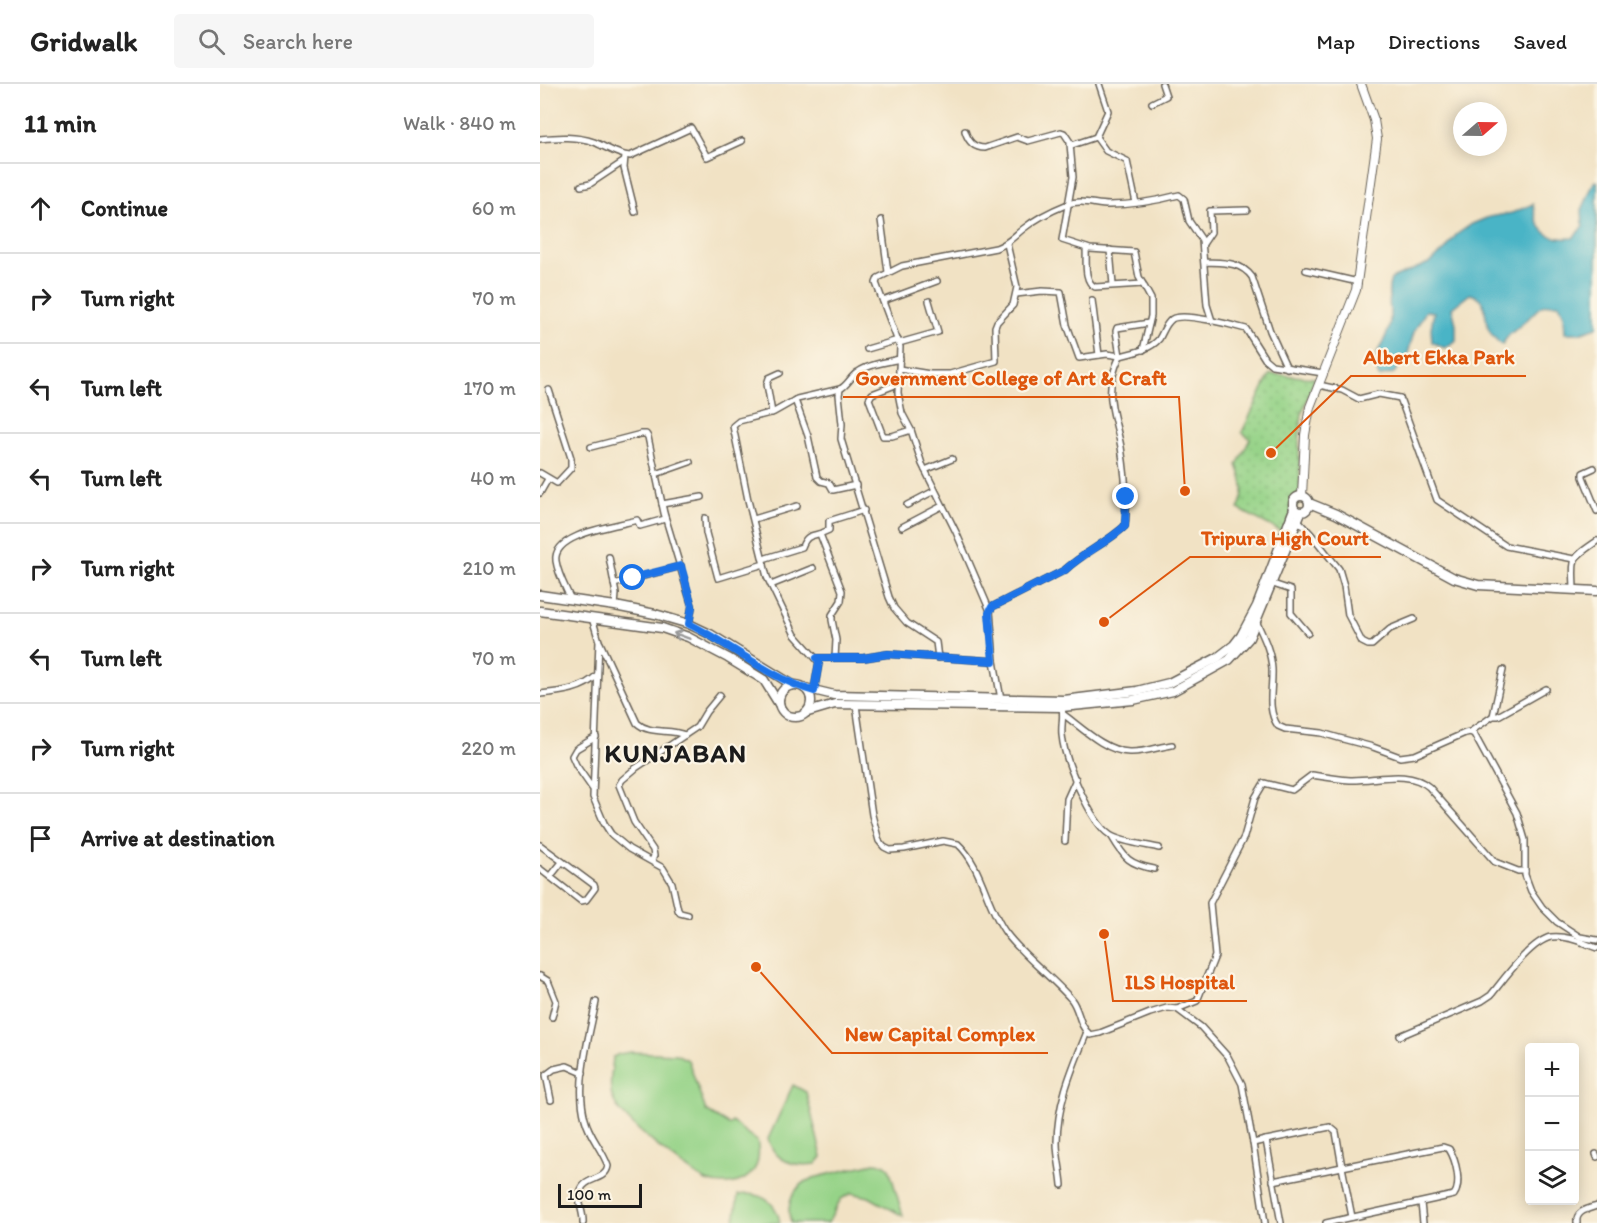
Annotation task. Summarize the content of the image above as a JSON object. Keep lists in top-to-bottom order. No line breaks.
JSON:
{"districts":["KUNJABAN"],"places":["Albert Ekka Park","Government College of Art & Craft","Tripura High Court","ILS Hospital","New Capital Complex"],"scale_bar":"100 m","north":"right","page":{"header":"Gridwalk","search":"Search here","nav":["Map","Directions","Saved"],"heading":["11 min","Walk · 840 m"],"list":[["Continue","60 m"],["Turn right","70 m"],["Turn left","170 m"],["Turn left","40 m"],["Turn right","210 m"],["Turn left","70 m"],["Turn right","220 m"],"Arrive at destination"],"map_buttons":["+","−"],"scale":"100 m"}}
